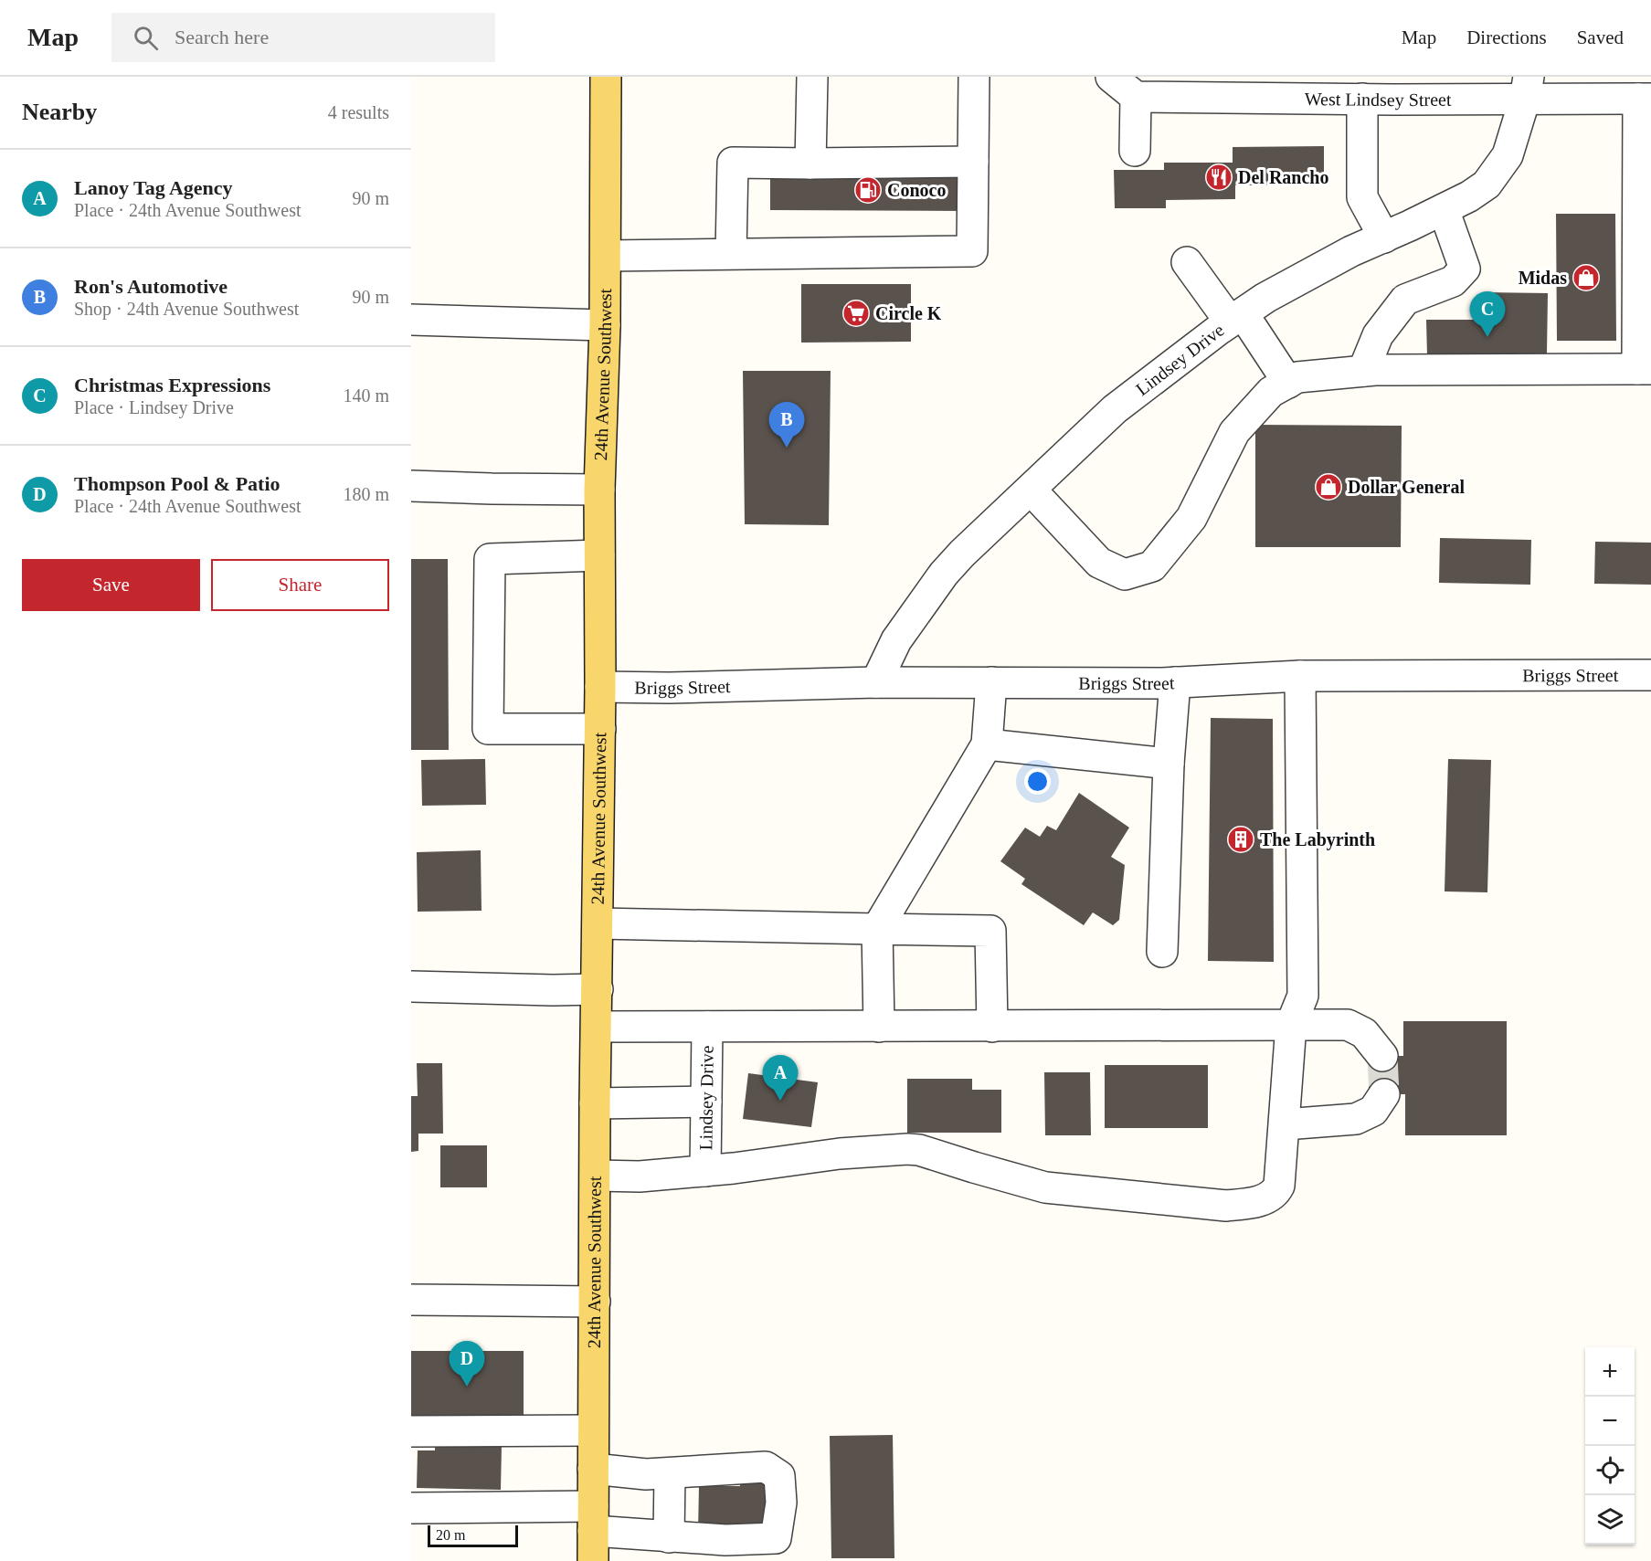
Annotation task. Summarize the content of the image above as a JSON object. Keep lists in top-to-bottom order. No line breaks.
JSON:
{"streets":{"main road":["24th Avenue Southwest"],"street":["West Lindsey Street","Lindsey Drive","Briggs Street"]},"crossings":[["West Lindsey Street","Lindsey Drive"],["Lindsey Drive","Briggs Street"],["24th Avenue Southwest","Briggs Street"]],"places":{"restaurant":["Del Rancho"],"fuel station":["Conoco"],"shop":["Midas","Dollar General"],"supermarket":["Circle K"],"building":["The Labyrinth"]},"scale_bar":"20 m","page":{"header":"Map","search":"Search here","nav":["Map","Directions","Saved"],"heading":["Nearby","4 results"],"list":[{"mark":"A","name":"Lanoy Tag Agency","note":"Place · 24th Avenue Southwest","value":"90 m"},{"mark":"B","name":"Ron's Automotive","note":"Shop · 24th Avenue Southwest","value":"90 m"},{"mark":"C","name":"Christmas Expressions","note":"Place · Lindsey Drive","value":"140 m"},{"mark":"D","name":"Thompson Pool & Patio","note":"Place · 24th Avenue Southwest","value":"180 m"}],"pins":["C","B","A","D"],"buttons":["Save","Share"],"map_buttons":["+","−"],"scale":"20 m"}}
